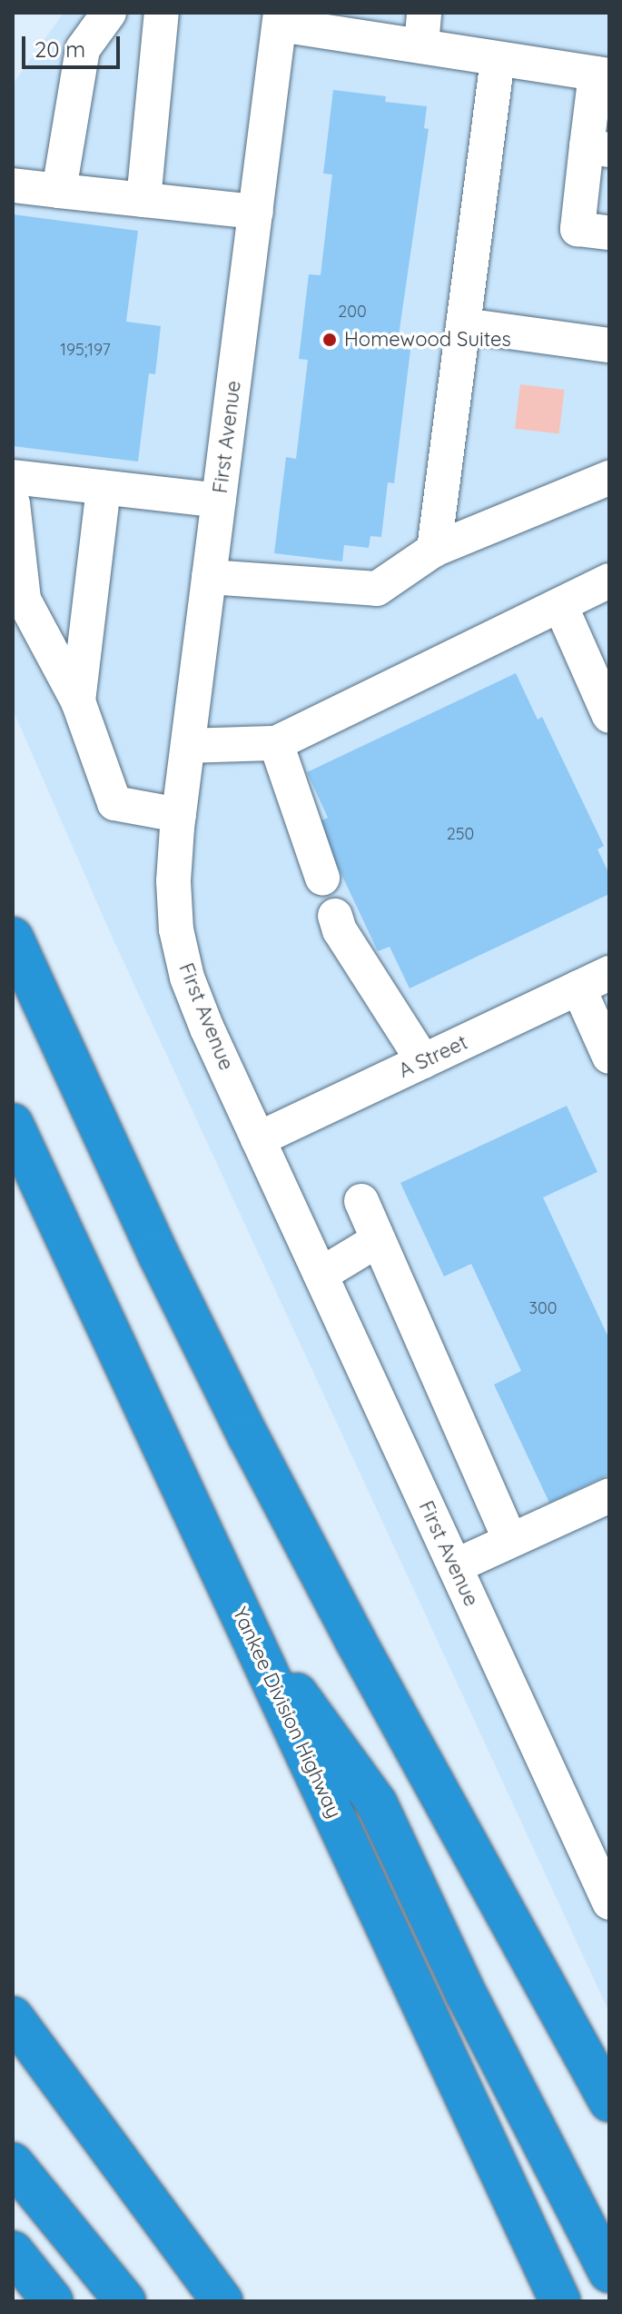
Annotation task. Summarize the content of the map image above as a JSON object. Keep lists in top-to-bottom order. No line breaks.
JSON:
{"streets":{"highway":["Yankee Division Highway"],"street":["First Avenue","A Street"]},"crossings":[["First Avenue","A Street"]],"places":["Homewood Suites"],"house_numbers":["200","195;197","250","300"],"scale_bar":"20 m"}
